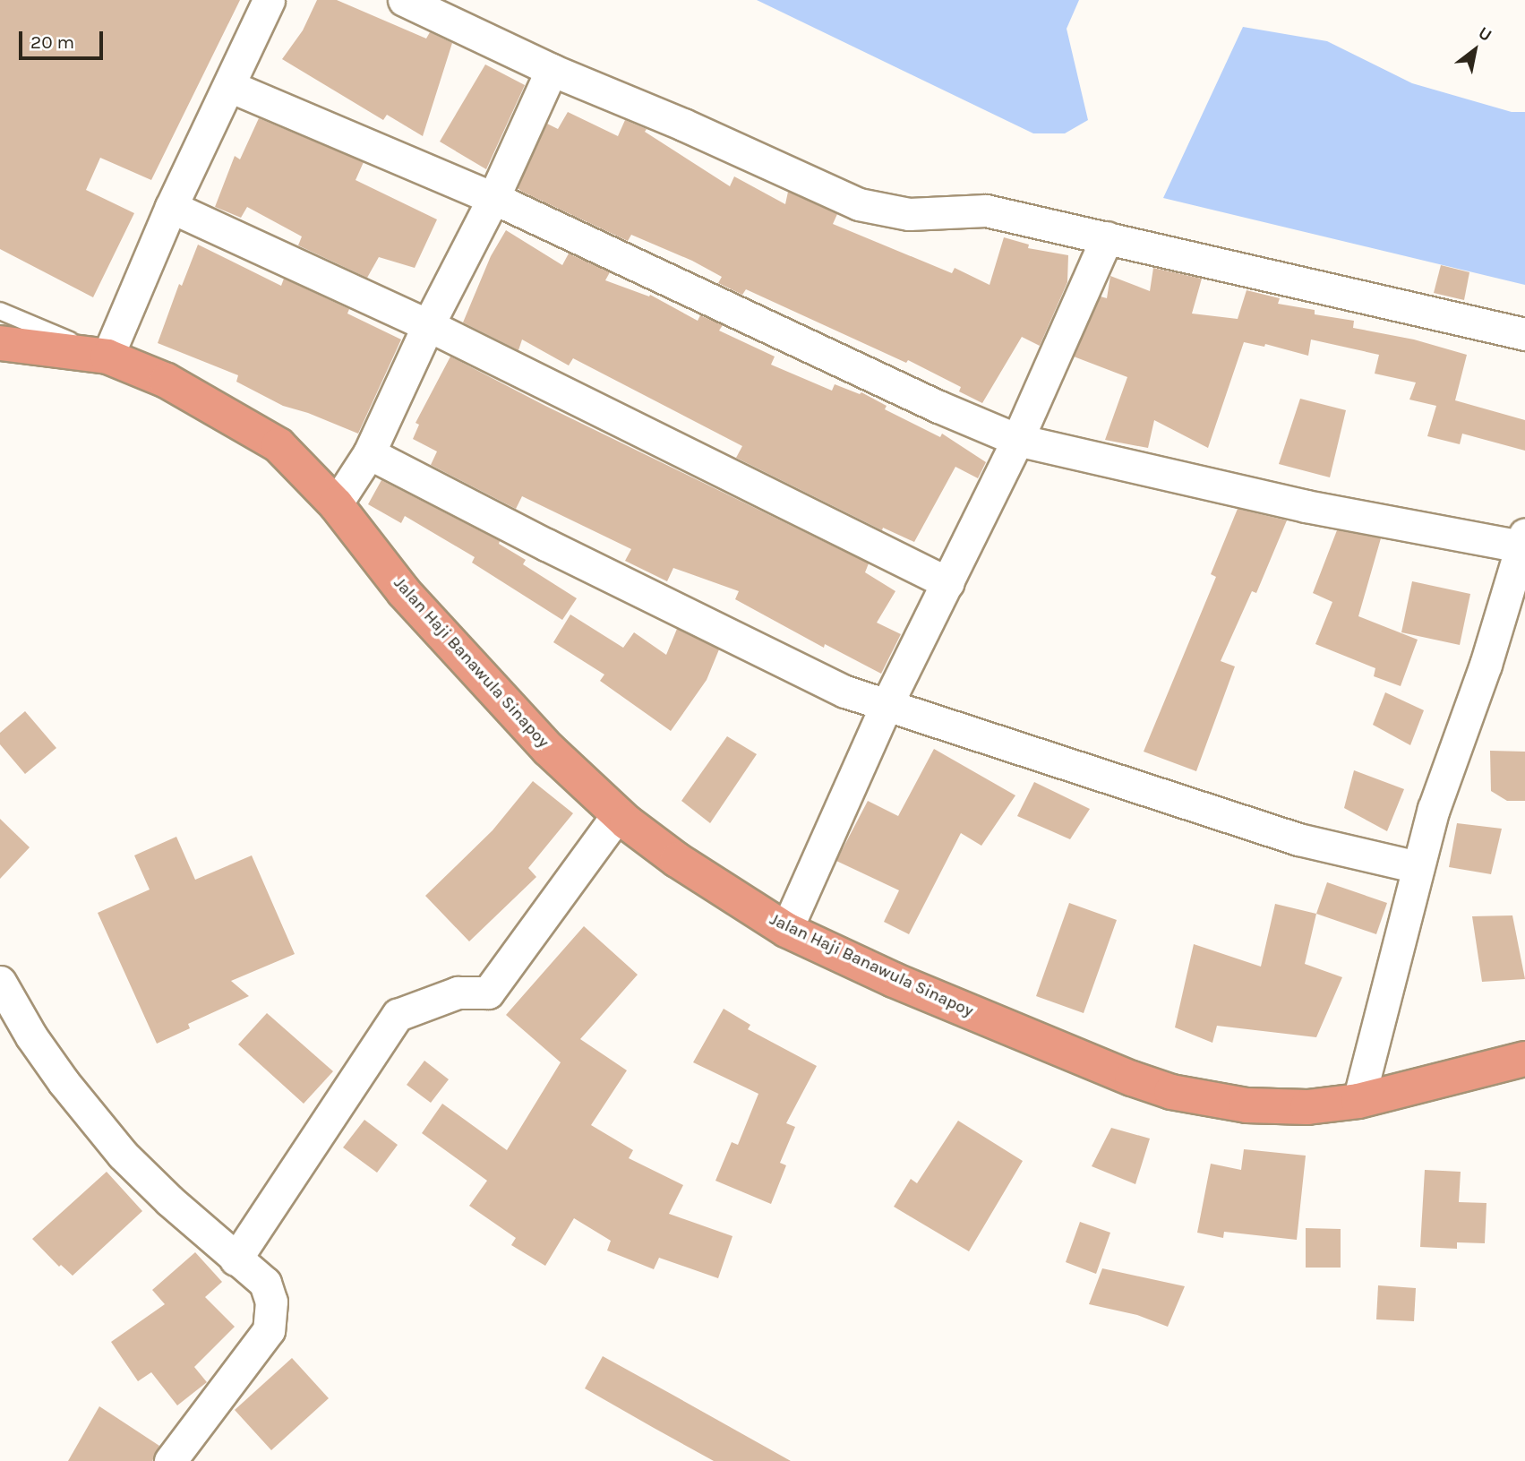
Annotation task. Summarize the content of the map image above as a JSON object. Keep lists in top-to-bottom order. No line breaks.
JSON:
{"streets":{"highway":["Jalan Haji Banawula Sinapoy"]},"scale_bar":"20 m","north":"top right"}
